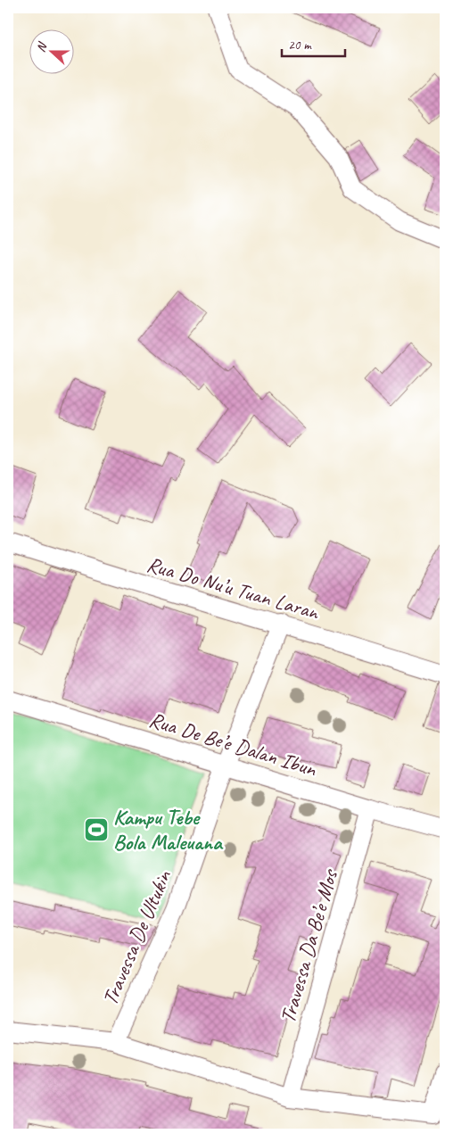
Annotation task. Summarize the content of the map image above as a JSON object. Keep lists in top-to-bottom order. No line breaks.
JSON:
{"streets":{"street":["Rua Do Nu’u Tuan Laran","Rua De Be’e Dalan Ibun","Travessa De Ultukin","Travessa Da Be’e Mos"]},"crossings":[["Rua Do Nu’u Tuan Laran","Travessa De Ultukin"],["Rua De Be’e Dalan Ibun","Travessa De Ultukin"],["Rua De Be’e Dalan Ibun","Travessa Da Be’e Mos"]],"places":{"sports":["Kampu Tebe Bola Maleuana"]},"scale_bar":"20 m","north":"left"}
